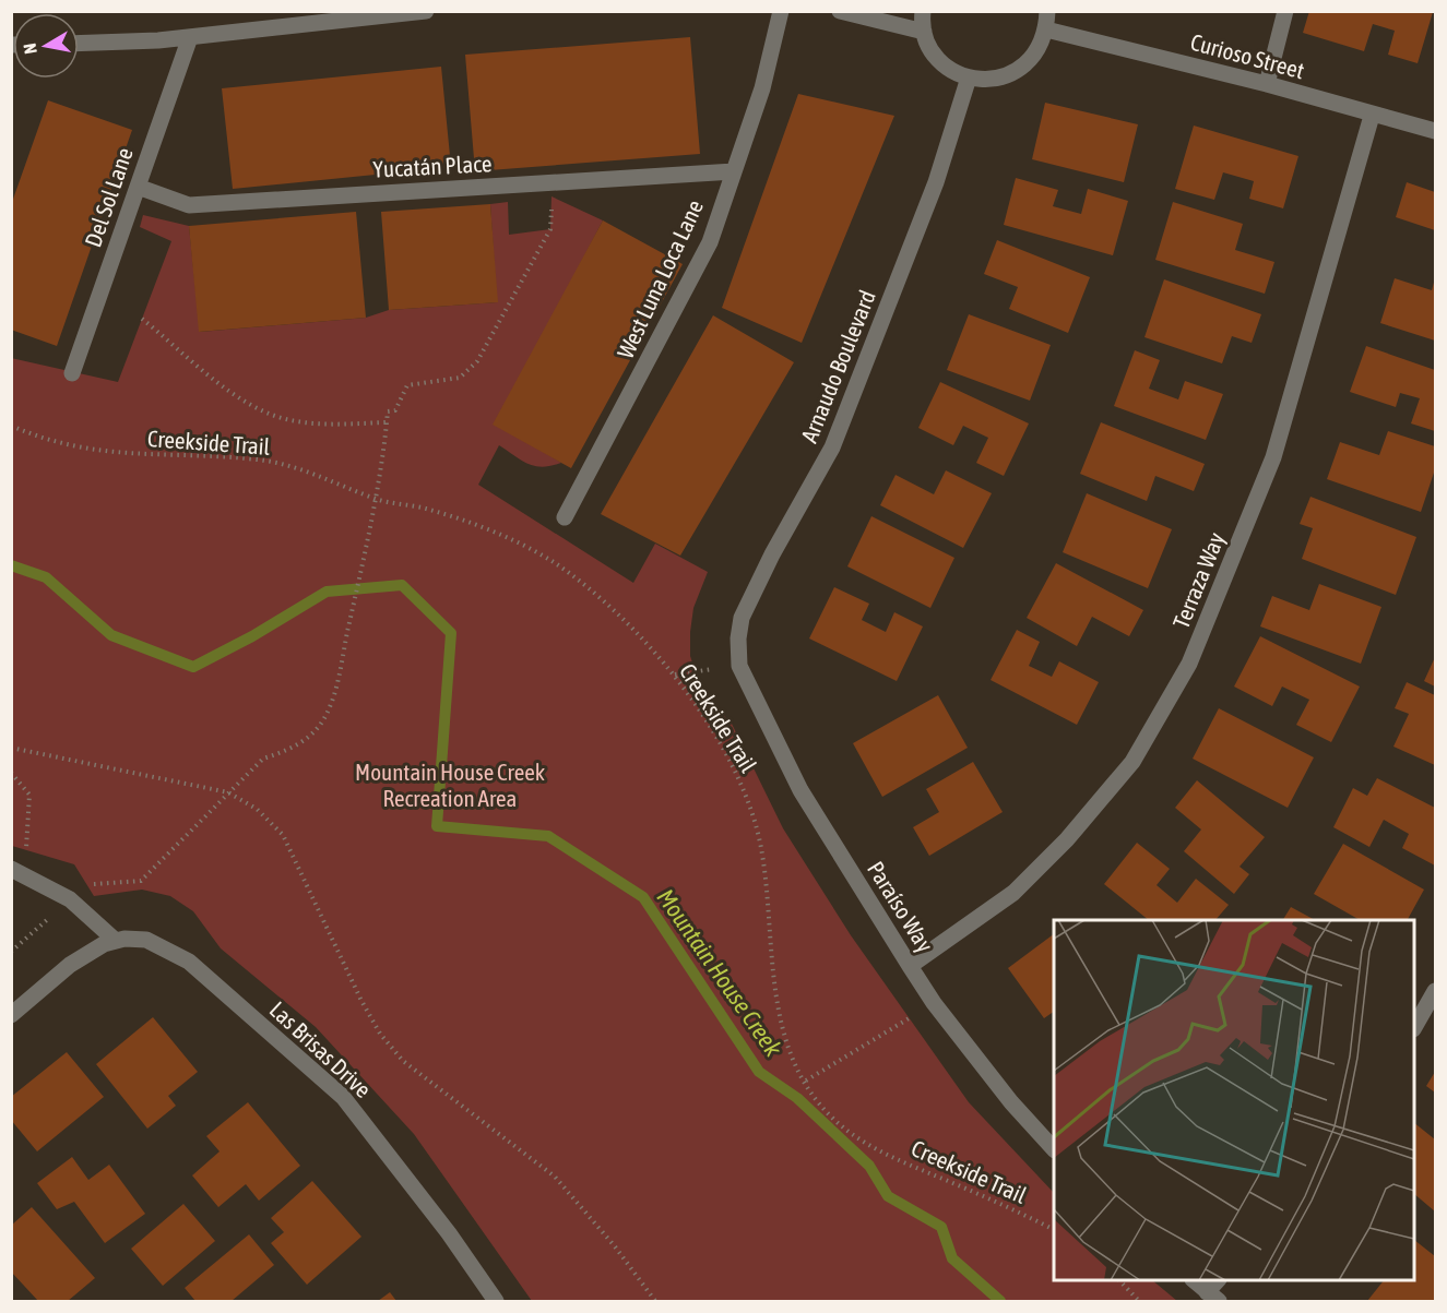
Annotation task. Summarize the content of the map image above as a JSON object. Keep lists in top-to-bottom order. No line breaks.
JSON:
{"streets":{"street":["Curioso Street","Yucatán Place","Del Sol Lane","West Luna Loca Lane","Arnaudo Boulevard","Terraza Way","Paraíso Way","Las Brisas Drive"],"path":["Creekside Trail"]},"crossings":[["Curioso Street","Terraza Way"],["Yucatán Place","Del Sol Lane"],["Yucatán Place","West Luna Loca Lane"],["Arnaudo Boulevard","Paraíso Way"],["Terraza Way","Paraíso Way"]],"water":["Mountain House Creek"],"parks":["Mountain House Creek Recreation Area"],"north":"left"}
